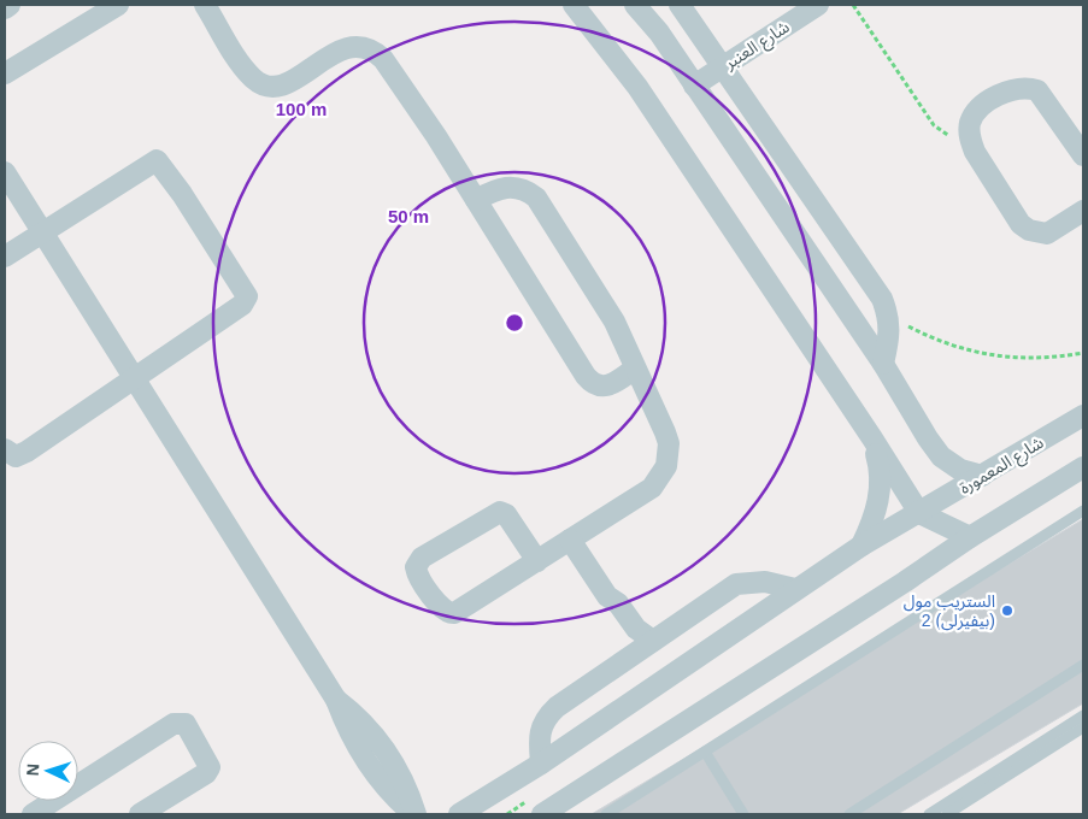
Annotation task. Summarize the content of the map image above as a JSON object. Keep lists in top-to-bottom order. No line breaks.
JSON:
{"streets":{"street":["شارع العنبر","شارع المعمورة"]},"places":["الستريب مول 2 (بيفيرلى)"],"north":"left","rings":["100 m","50 m"]}
